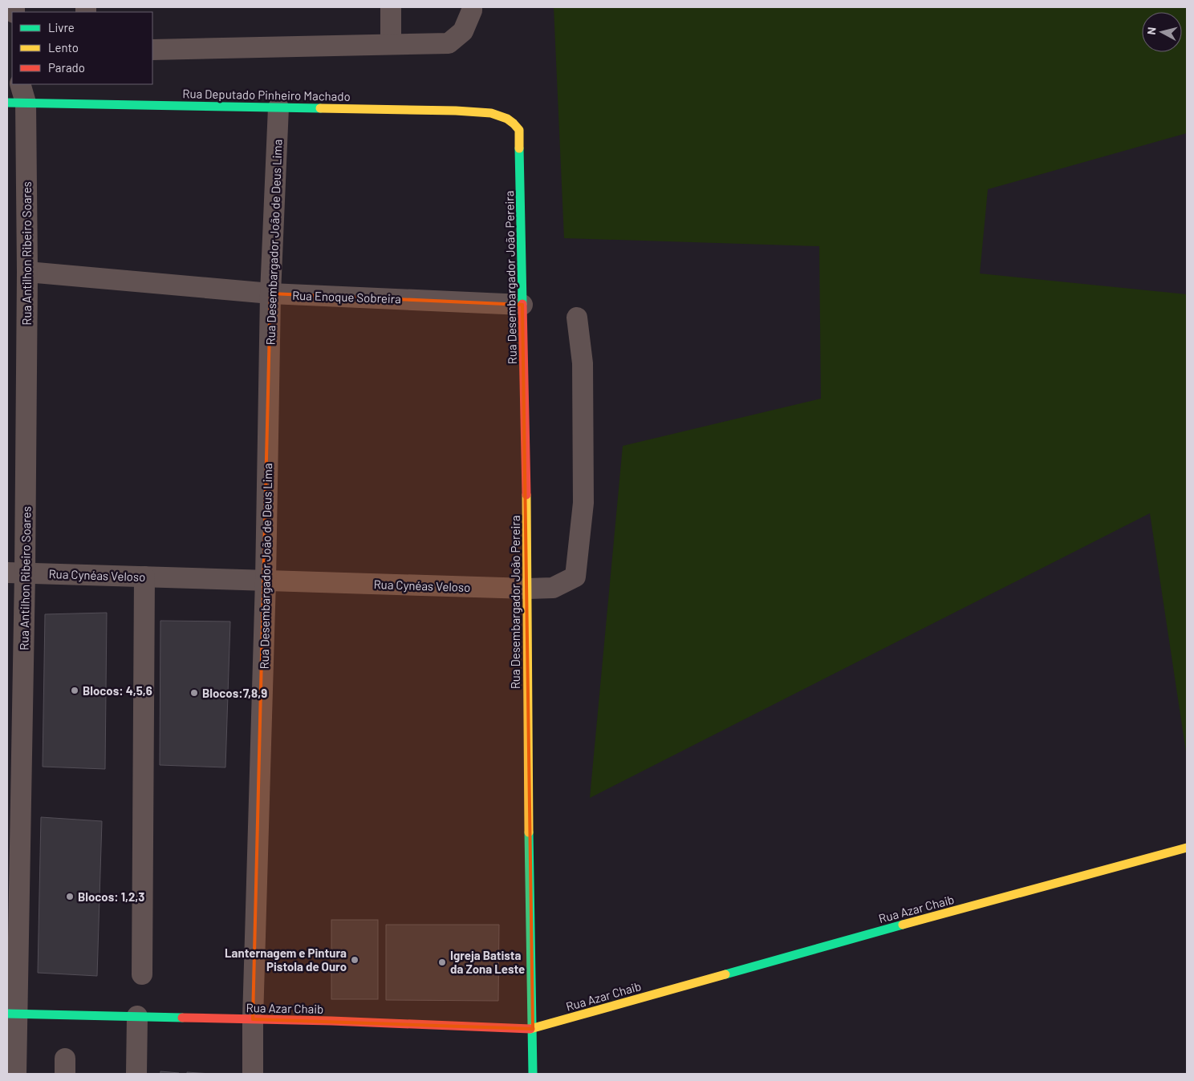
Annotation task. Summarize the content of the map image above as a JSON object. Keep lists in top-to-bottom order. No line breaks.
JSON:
{"streets":{"street":["Rua Deputado Pinheiro Machado","Rua Desembargador João de Deus Lima","Rua Antilhon Ribeiro Soares","Rua Desembargador João Pereira","Rua Enoque Sobreira","Rua Cynéas Veloso","Rua Azar Chaib"]},"crossings":[["Rua Deputado Pinheiro Machado","Rua Desembargador João de Deus Lima"],["Rua Deputado Pinheiro Machado","Rua Antilhon Ribeiro Soares"],["Rua Deputado Pinheiro Machado","Rua Desembargador João Pereira"],["Rua Desembargador João de Deus Lima","Rua Enoque Sobreira"],["Rua Desembargador João de Deus Lima","Rua Cynéas Veloso"],["Rua Desembargador João de Deus Lima","Rua Azar Chaib"],["Rua Antilhon Ribeiro Soares","Rua Enoque Sobreira"],["Rua Antilhon Ribeiro Soares","Rua Cynéas Veloso"],["Rua Antilhon Ribeiro Soares","Rua Azar Chaib"],["Rua Desembargador João Pereira","Rua Enoque Sobreira"],["Rua Desembargador João Pereira","Rua Cynéas Veloso"],["Rua Desembargador João Pereira","Rua Azar Chaib"]],"places":["Blocos: 4,5,6","Blocos:7,8,9","Blocos: 1,2,3","Lanternagem e Pintura Pistola de Ouro","Igreja Batista da Zona Leste"],"legend":["Livre","Lento","Parado"],"north":"left"}
